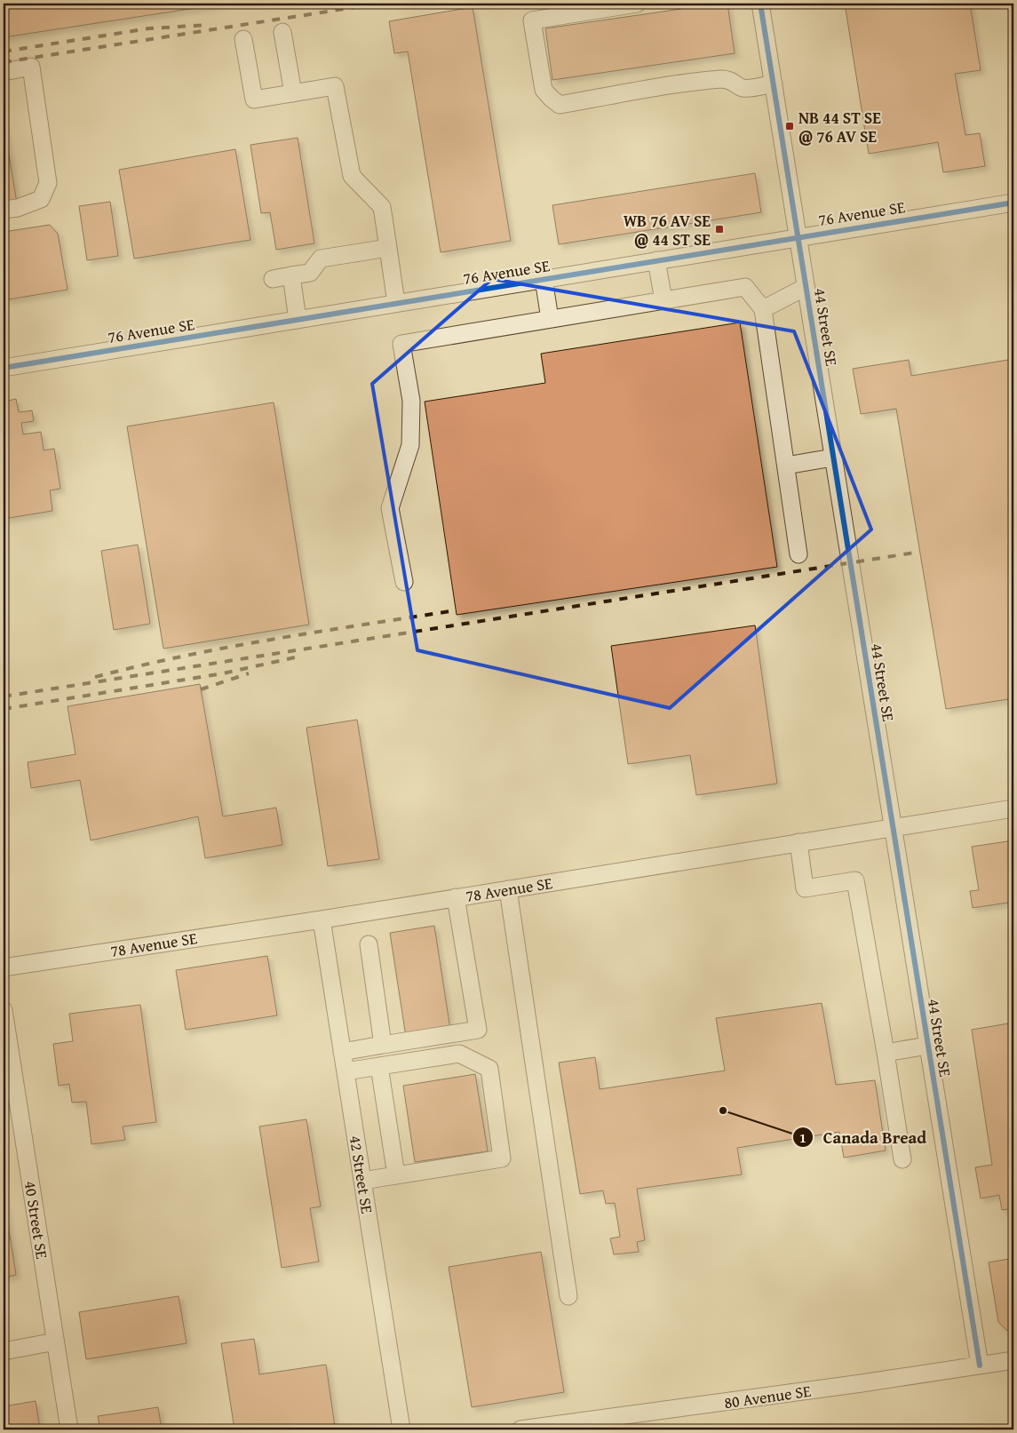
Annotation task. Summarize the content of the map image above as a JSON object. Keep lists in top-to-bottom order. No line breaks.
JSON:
{"streets":{"street":["76 Avenue SE","44 Street SE","78 Avenue SE","42 Street SE","40 Street SE","80 Avenue SE"]},"crossings":[["76 Avenue SE","44 Street SE"],["44 Street SE","78 Avenue SE"],["44 Street SE","80 Avenue SE"],["78 Avenue SE","42 Street SE"]],"places":{"transit":["NB 44 ST SE @ 76 AV SE","WB 76 AV SE @ 44 ST SE"],"other":["Canada Bread"]}}
